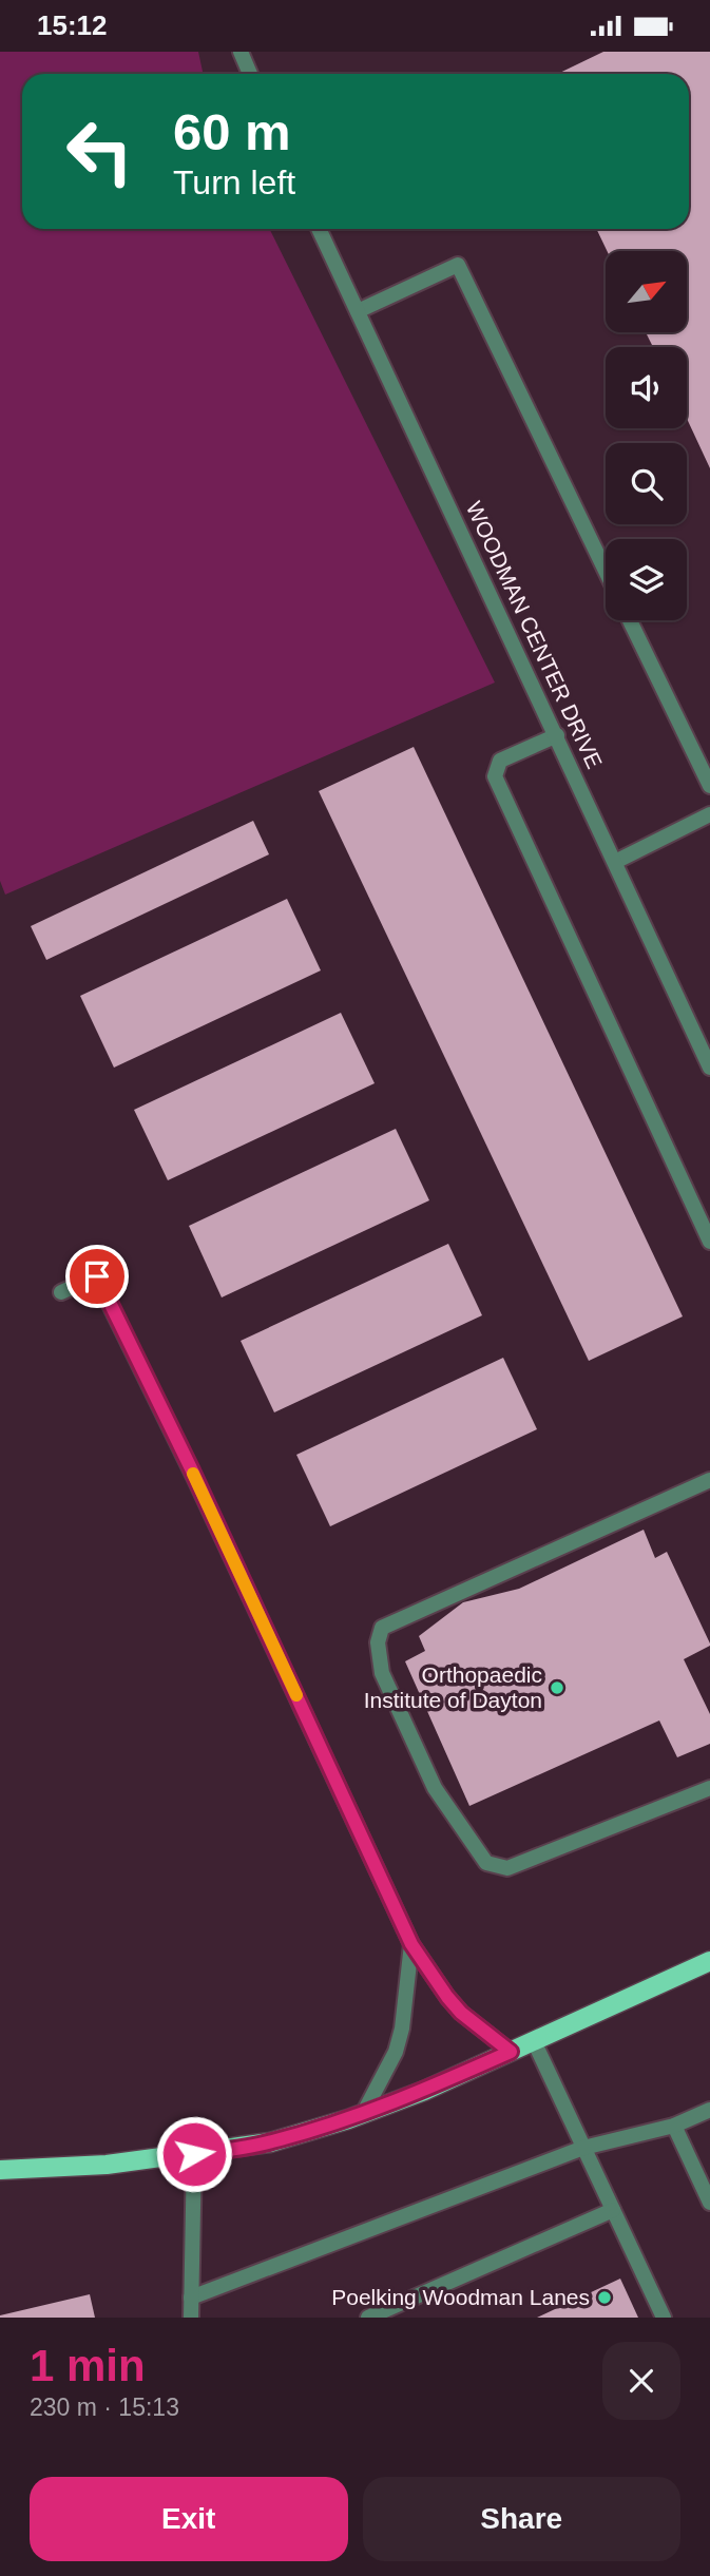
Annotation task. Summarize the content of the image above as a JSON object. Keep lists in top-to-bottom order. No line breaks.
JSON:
{"streets":{"street":["WOODMAN CENTER DRIVE"]},"places":["Orthopaedic Institute of Dayton","Poelking Woodman Lanes"],"north":"top right","page":{"status":"15:12","turn":["60 m","Turn left"],"heading":["1 min","230 m · 15:13"],"buttons":["Exit","Share"]}}
